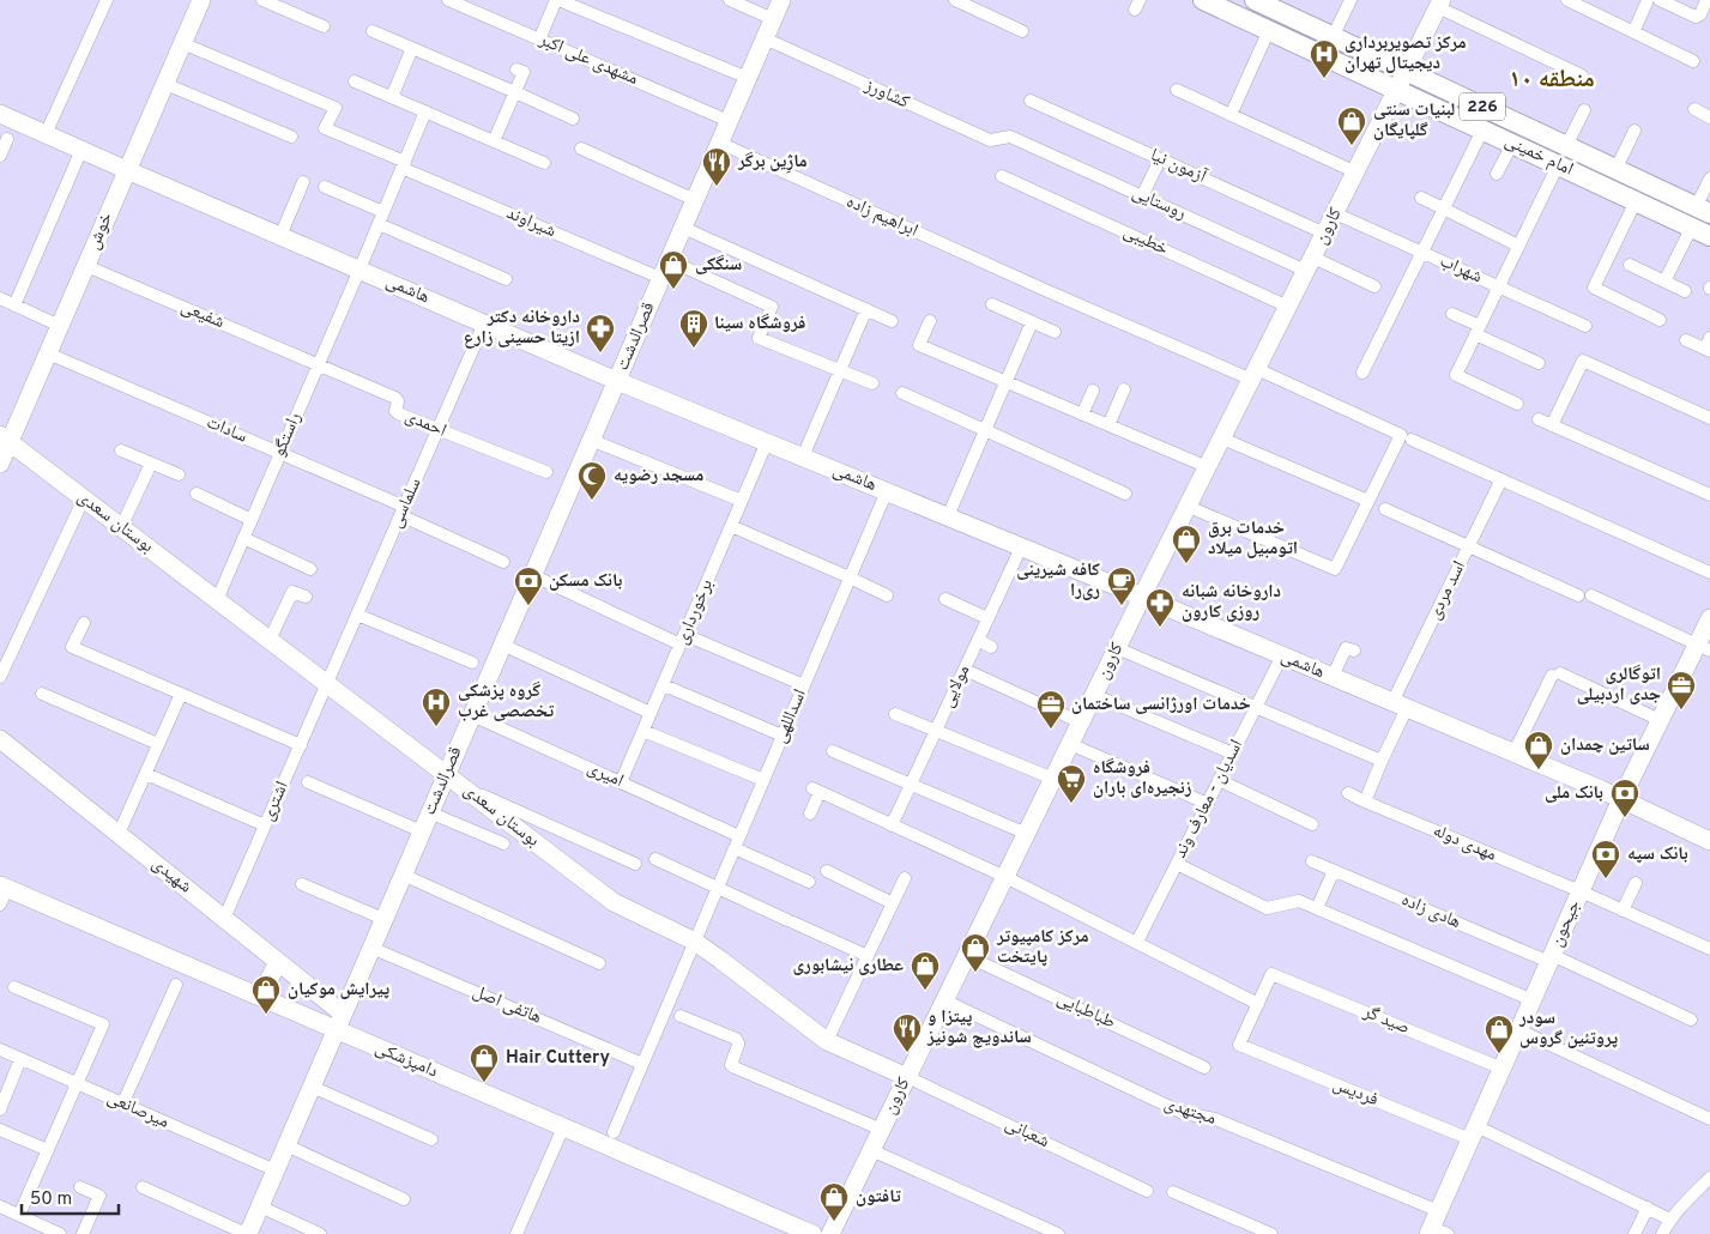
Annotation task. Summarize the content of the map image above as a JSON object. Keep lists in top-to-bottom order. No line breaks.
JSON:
{"streets":{"main road":["226","امام خمینی","کارون","خوش","هاشمی","قصرالدشت","بوستان سعدی","شهیدی","جیحون","دامپزشکی"],"street":["مشهدی علی اکبر","کشاورز","آزمون نیا","روستایی","ابراهیم زاده","شیراوند","خطیبی","شهراب","شفیعی","احمدی","سادات","راستگو","سلماسی","اسد مردی","برخورداری","مولایی","اسداللهی","امیری","اسدیان - معارف وند","اشتری","مهدی دوله","هادی زاده","هاتفی اصل","طباطبایی","صید گر","فردیس","میرصانعی","مجتهدی","شعبانی"]},"crossings":[["مشهدی علی اکبر","قصرالدشت"],["کشاورز","روستایی"],["کشاورز","قصرالدشت"],["امام خمینی","کارون"],["آزمون نیا","کارون"],["روستایی","کارون"],["ابراهیم زاده","کارون"],["ابراهیم زاده","قصرالدشت"],["ابراهیم زاده","اسد مردی"],["شیراوند","خوش"],["شیراوند","قصرالدشت"],["شیراوند","راستگو"],["کارون","خطیبی"],["کارون","شهراب"],["کارون","هاشمی"],["کارون","بوستان سعدی"],["کارون","طباطبایی"],["کارون","مجتهدی"],["کارون","شعبانی"],["خوش","هاشمی"],["خوش","شفیعی"],["خوش","سادات"],["خوش","بوستان سعدی"],["هاشمی","قصرالدشت"],["هاشمی","راستگو"],["هاشمی","سلماسی"],["هاشمی","اسد مردی"],["هاشمی","برخورداری"],["هاشمی","مولایی"],["هاشمی","اسداللهی"],["هاشمی","اسدیان - معارف وند"],["هاشمی","جیحون"],["شفیعی","احمدی"],["شفیعی","راستگو"],["قصرالدشت","بوستان سعدی"],["قصرالدشت","امیری"],["قصرالدشت","شهیدی"],["قصرالدشت","هاتفی اصل"],["قصرالدشت","دامپزشکی"],["قصرالدشت","میرصانعی"],["احمدی","راستگو"],["احمدی","سلماسی"],["سادات","راستگو"],["سادات","سلماسی"],["راستگو","بوستان سعدی"],["سلماسی","بوستان سعدی"],["سلماسی","اشتری"],["بوستان سعدی","اسداللهی"],["بوستان سعدی","اشتری"],["بوستان سعدی","شعبانی"],["اسد مردی","مهدی دوله"],["برخورداری","امیری"],["اسداللهی","امیری"],["اشتری","شهیدی"],["مهدی دوله","جیحون"],["شهیدی","دامپزشکی"],["هادی زاده","جیحون"],["جیحون","صید گر"],["جیحون","فردیس"],["جیحون","مجتهدی"],["صید گر","فردیس"]],"districts":["منطقه ۱۰"],"places":{"hospital":["مرکز تصویربرداری دیجیتال تهران","گروه پزشکی تخصصی غرب"],"shop":["لبنیات سنتی گلپایگان","سنگکی","خدمات برق اتومبیل میلاد","ساتین چمدان","مرکز کامپیوتر پایتخت","عطاری نیشابوری","پیرایش موکیان","سودر پروتئین گروس","Hair Cuttery","تافتون"],"restaurant":["ماژِین برگر","پیتزا و ساندویچ شونیز"],"building":["فروشگاه سینا"],"pharmacy":["داروخانه دکتر ازیتا حسینی زارع","داروخانه شبانه روزی کارون"],"mosque":["مسجد رضویه"],"bank":["بانک مسکن","بانک ملی","بانک سپه"],"cafe":["کافه شیرینی ری‌را"],"office":["اتوگالری جدی اردبیلی","خدمات اورژانسی ساختمان"],"supermarket":["فروشگاه زنجیره‌ای باران"]},"scale_bar":"50 m"}
